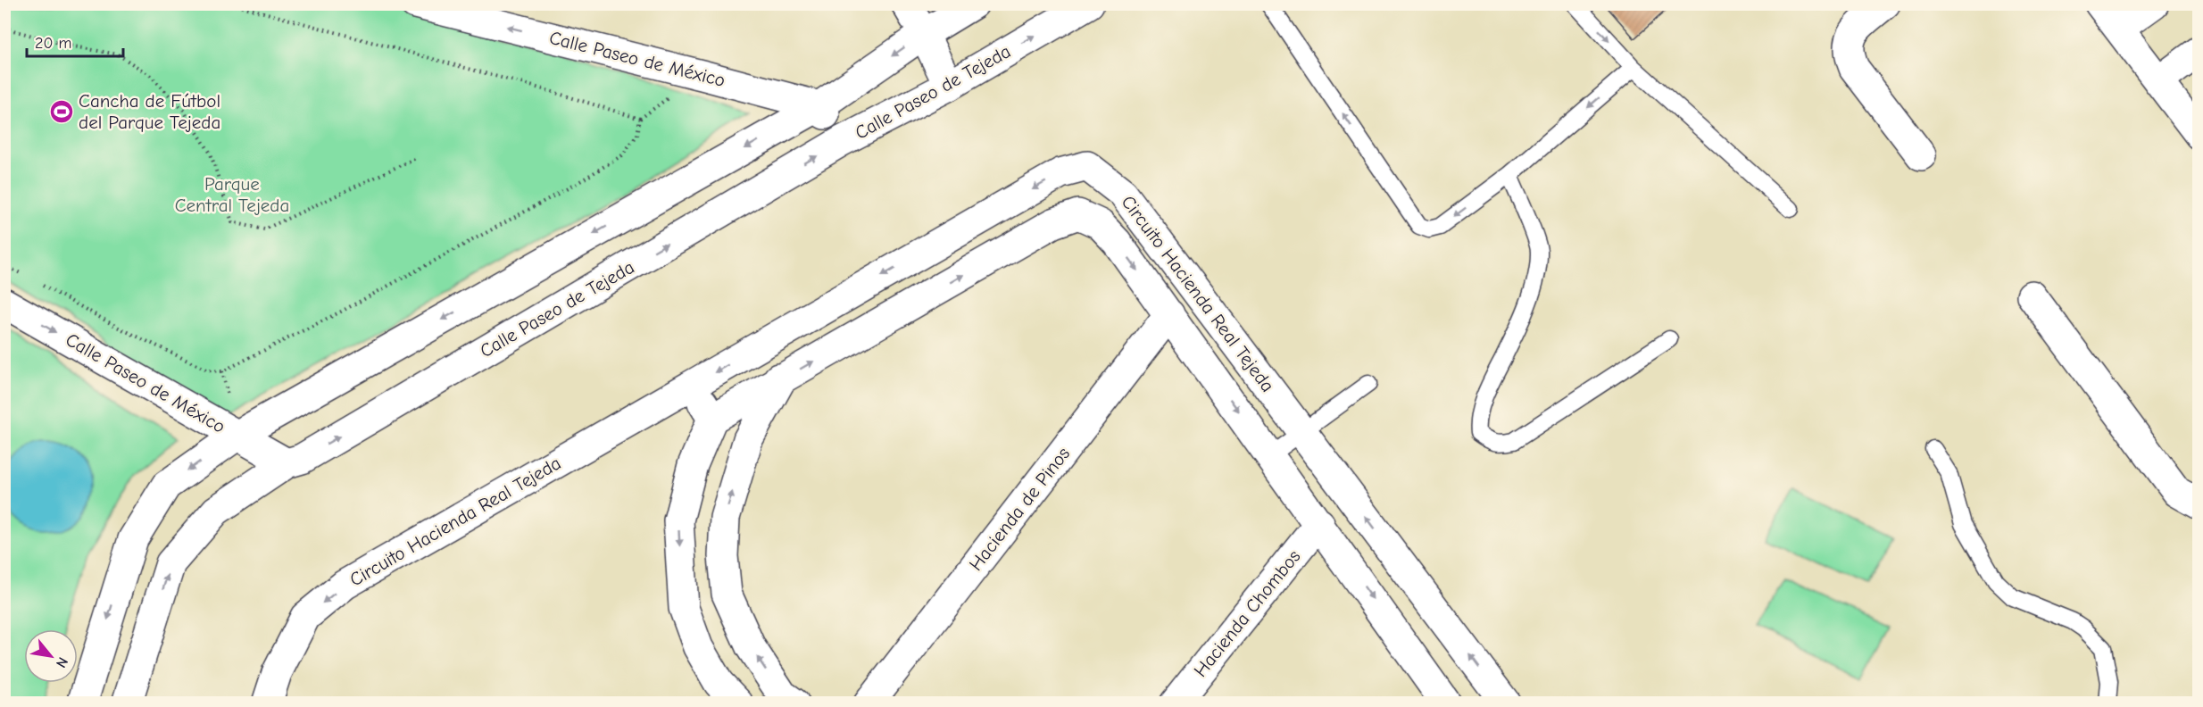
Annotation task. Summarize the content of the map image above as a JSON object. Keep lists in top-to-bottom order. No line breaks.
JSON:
{"streets":{"street":["Calle Paseo de México","Calle Paseo de Tejeda","Circuito Hacienda Real Tejeda","Hacienda de Pinos","Hacienda Chombos"]},"crossings":[["Calle Paseo de México","Calle Paseo de Tejeda"],["Circuito Hacienda Real Tejeda","Hacienda de Pinos"],["Circuito Hacienda Real Tejeda","Hacienda Chombos"]],"parks":["Parque Central Tejeda"],"places":{"sports":["Cancha de Fútbol del Parque Tejeda"]},"scale_bar":"20 m","north":"bottom right"}
